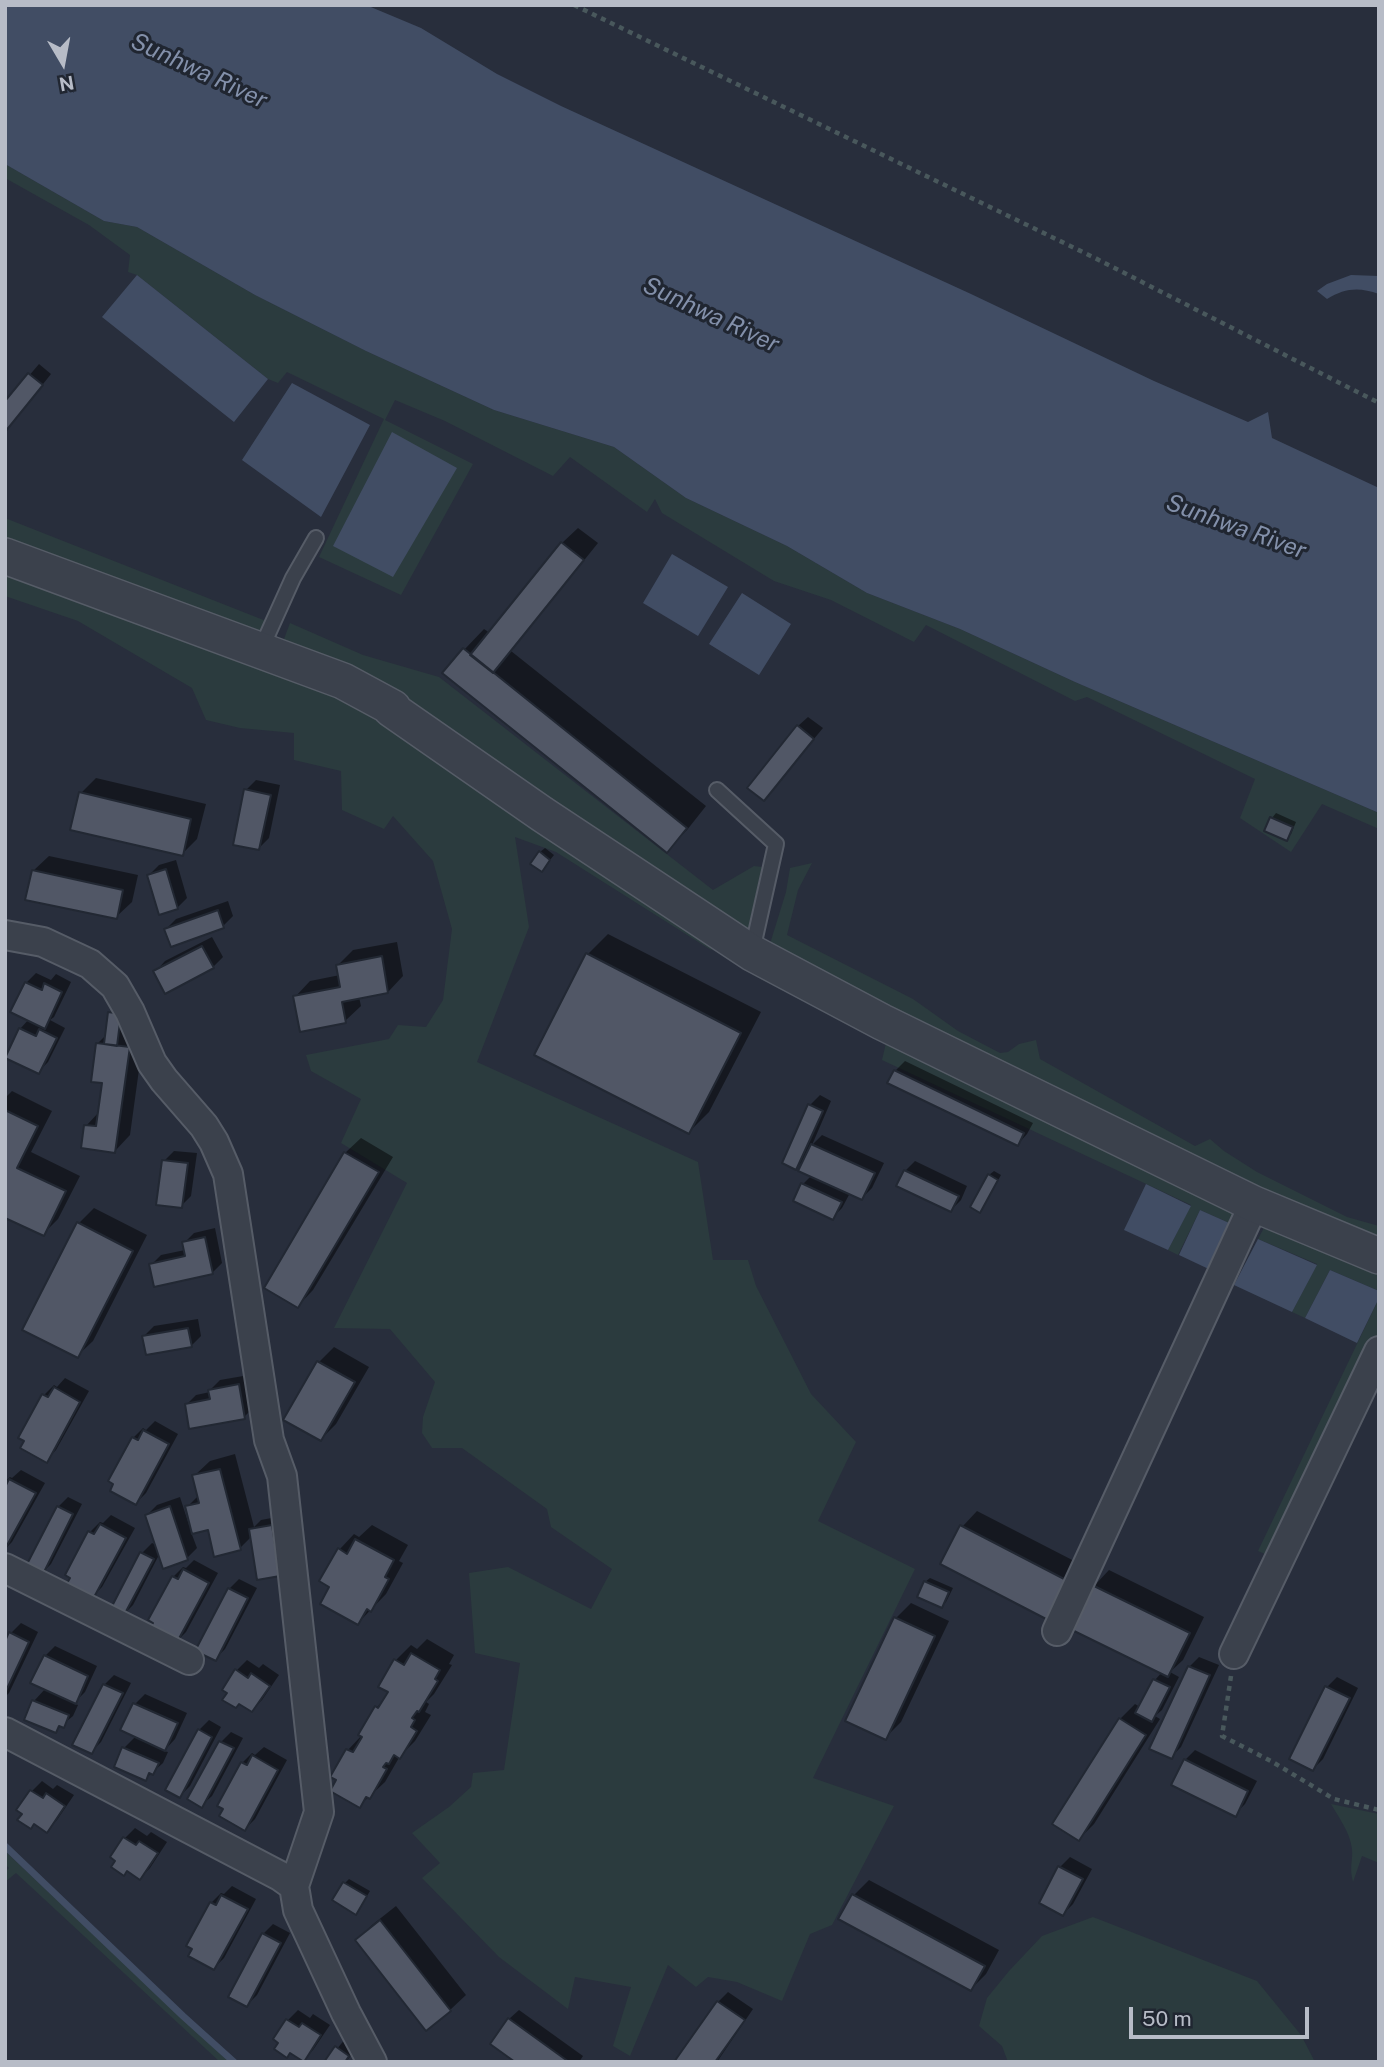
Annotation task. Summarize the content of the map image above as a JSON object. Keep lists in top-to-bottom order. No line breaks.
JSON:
{"water":["Sunhwa River"],"scale_bar":"50 m","north":"bottom"}
